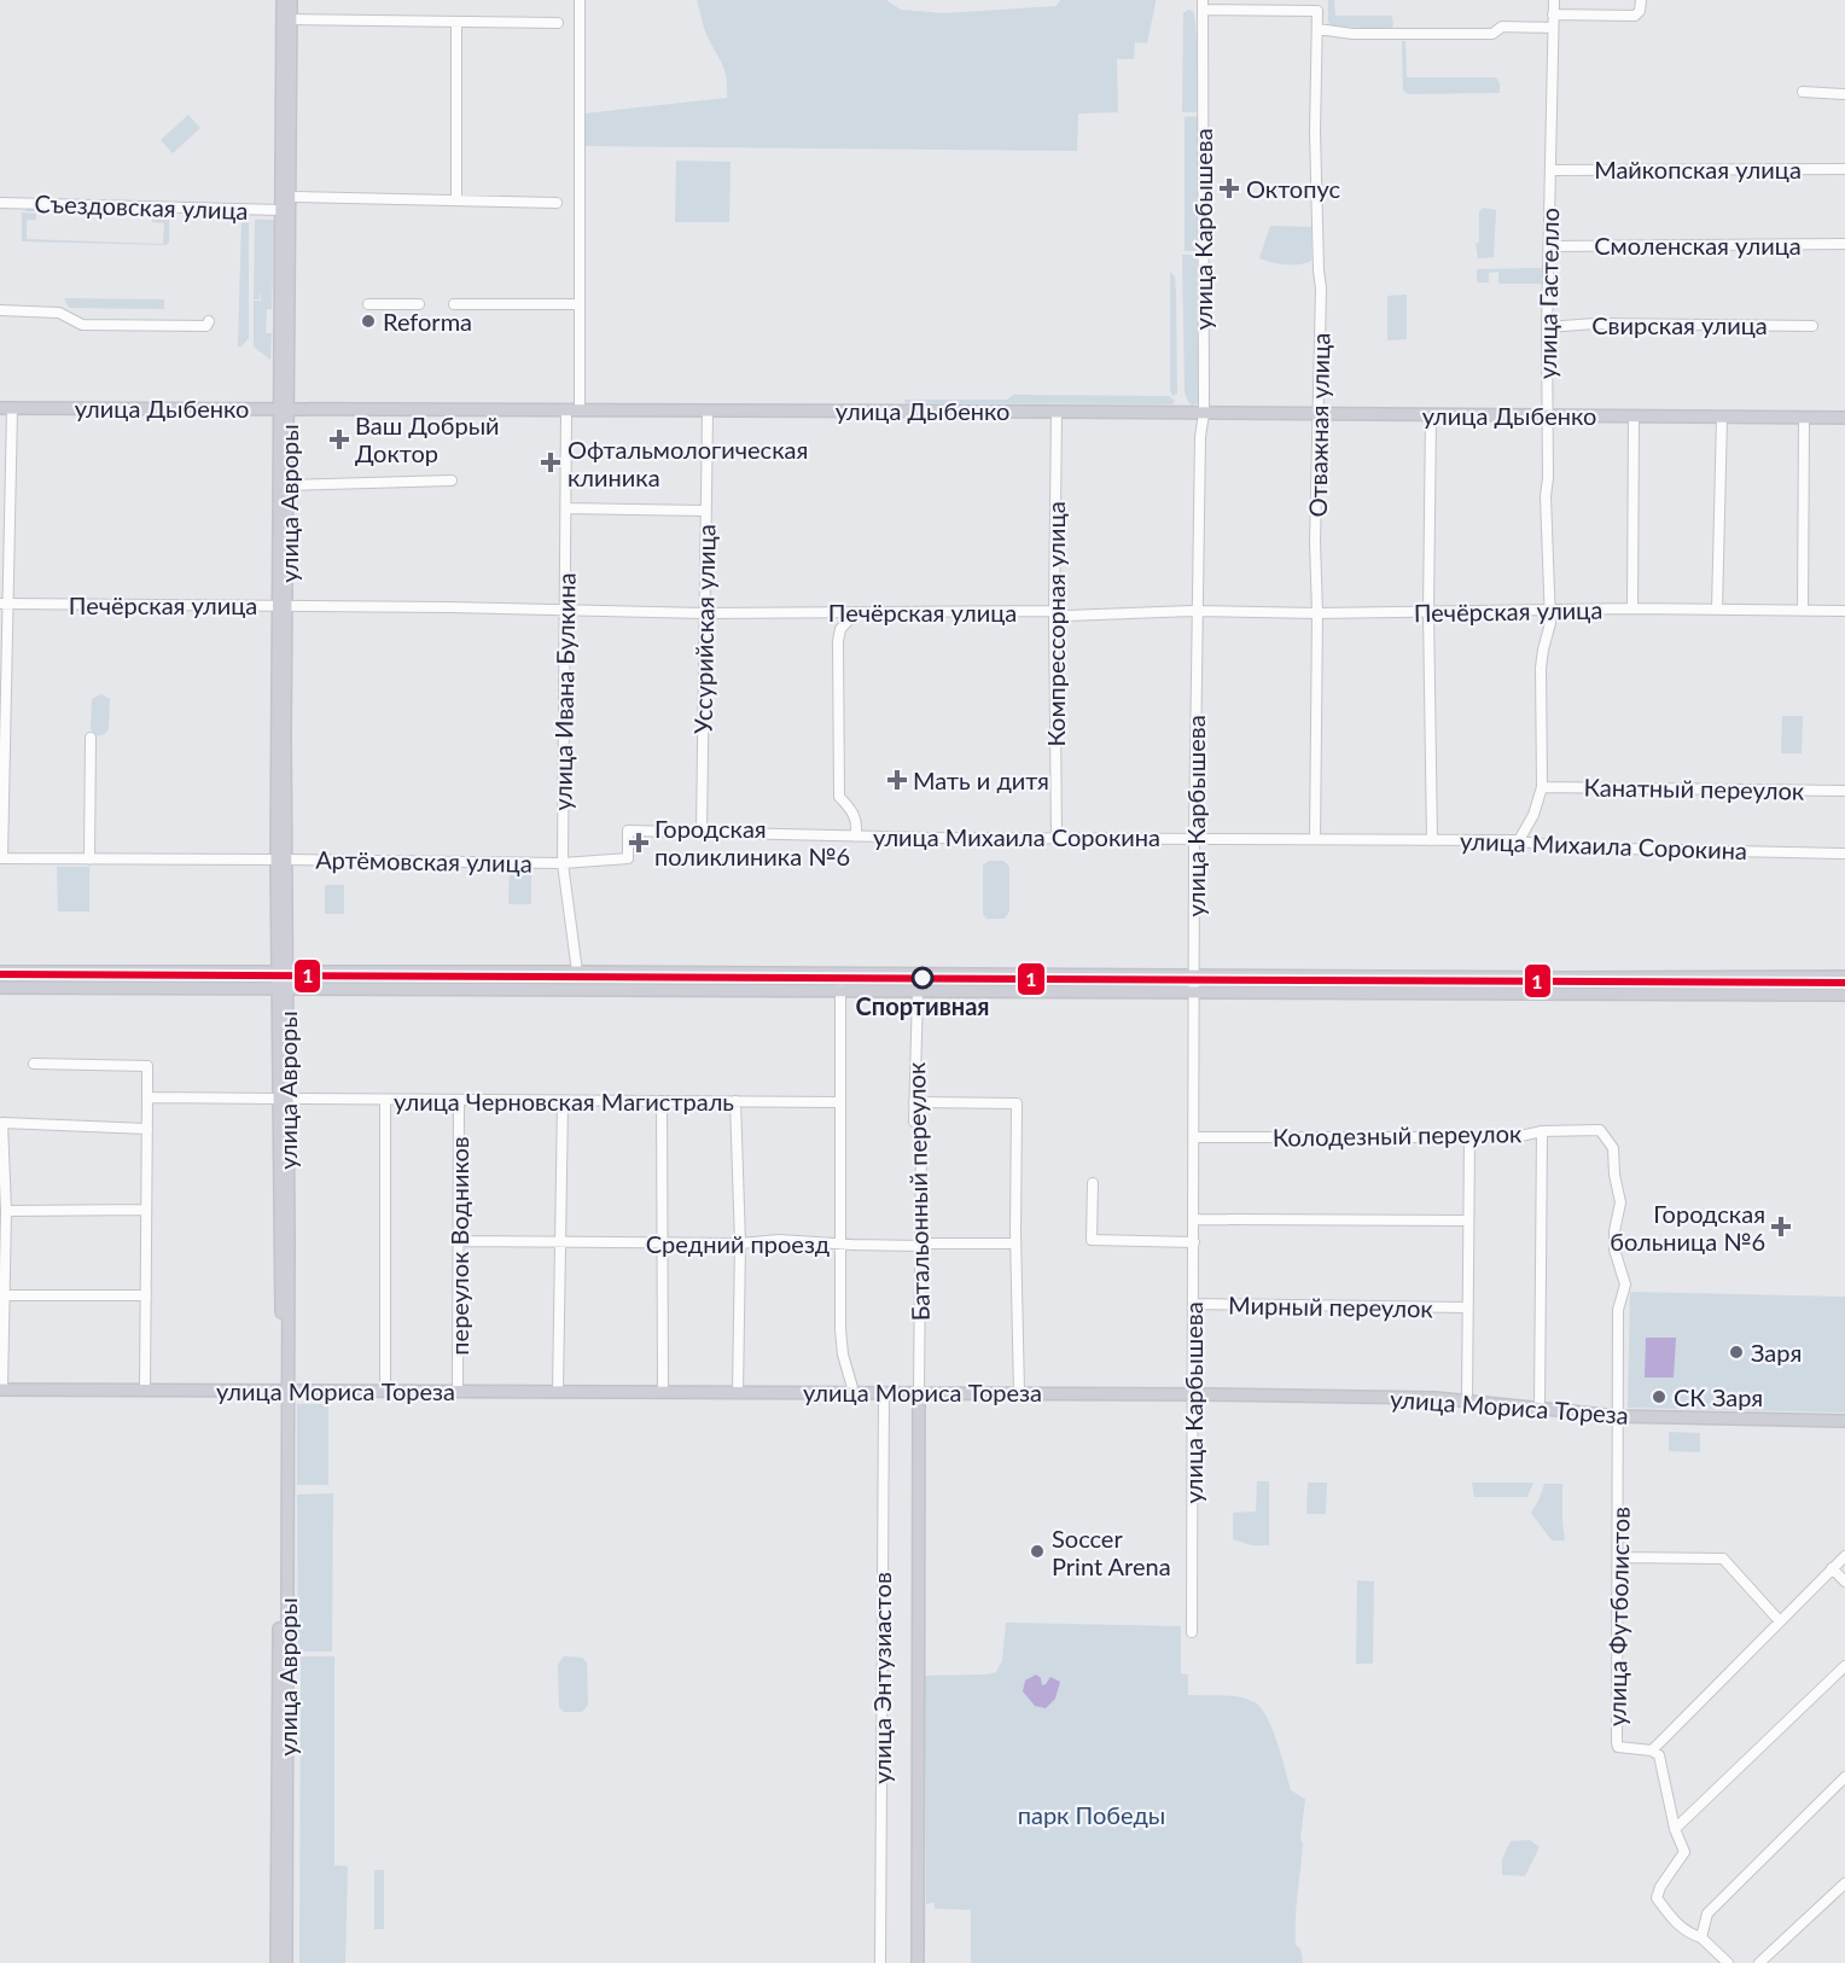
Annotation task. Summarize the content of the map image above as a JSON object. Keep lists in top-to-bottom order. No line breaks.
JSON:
{"streets":{"main road":["улица Дыбенко","улица Авроры","улица Мориса Тореза","улица Энтузиастов"],"street":["Майкопская улица","Съездовская улица","улица Карбышева","Смоленская улица","улица Гастелло","Свирская улица","Отважная улица","Печёрская улица","Компрессорная улица","Уссурийская улица","улица Ивана Булкина","Канатный переулок","улица Михаила Сорокина","Артёмовская улица","улица Черновская Магистраль","Колодезный переулок","Батальонный переулок","Средний проезд","переулок Водников","Мирный переулок","улица Футболистов"]},"crossings":[["Майкопская улица","улица Гастелло"],["Съездовская улица","улица Авроры"],["улица Карбышева","улица Дыбенко"],["улица Карбышева","Отважная улица"],["улица Карбышева","Печёрская улица"],["улица Карбышева","улица Михаила Сорокина"],["улица Карбышева","Колодезный переулок"],["улица Карбышева","Мирный переулок"],["улица Карбышева","улица Мориса Тореза"],["Смоленская улица","улица Гастелло"],["улица Гастелло","Свирская улица"],["улица Гастелло","улица Дыбенко"],["улица Гастелло","Печёрская улица"],["улица Гастелло","Канатный переулок"],["улица Гастелло","улица Михаила Сорокина"],["улица Дыбенко","Отважная улица"],["улица Дыбенко","улица Авроры"],["улица Дыбенко","Компрессорная улица"],["улица Дыбенко","Уссурийская улица"],["улица Дыбенко","улица Ивана Булкина"],["Отважная улица","Печёрская улица"],["Отважная улица","улица Михаила Сорокина"],["улица Авроры","Печёрская улица"],["улица Авроры","Артёмовская улица"],["улица Авроры","улица Черновская Магистраль"],["улица Авроры","улица Мориса Тореза"],["Печёрская улица","Компрессорная улица"],["Печёрская улица","Уссурийская улица"],["Печёрская улица","улица Ивана Булкина"],["Компрессорная улица","улица Михаила Сорокина"],["Уссурийская улица","улица Михаила Сорокина"],["улица Ивана Булкина","улица Михаила Сорокина"],["улица Ивана Булкина","Артёмовская улица"],["улица Михаила Сорокина","Артёмовская улица"],["улица Черновская Магистраль","переулок Водников"],["Колодезный переулок","улица Футболистов"],["Батальонный переулок","Средний проезд"],["Батальонный переулок","улица Мориса Тореза"],["Батальонный переулок","улица Энтузиастов"],["Средний проезд","переулок Водников"],["переулок Водников","улица Мориса Тореза"],["улица Мориса Тореза","улица Футболистов"],["улица Мориса Тореза","улица Энтузиастов"]],"parks":["парк Победы"],"places":{"health":["Октопус","Ваш Добрый Доктор","Офтальмологическая клиника","Мать и дитя","Городская поликлиника №6","Городская больница №6"],"other":["Reforma","Спортивная","Заря","СК Заря","Soccer Print Arena"]},"lines":["transit line 1"]}
